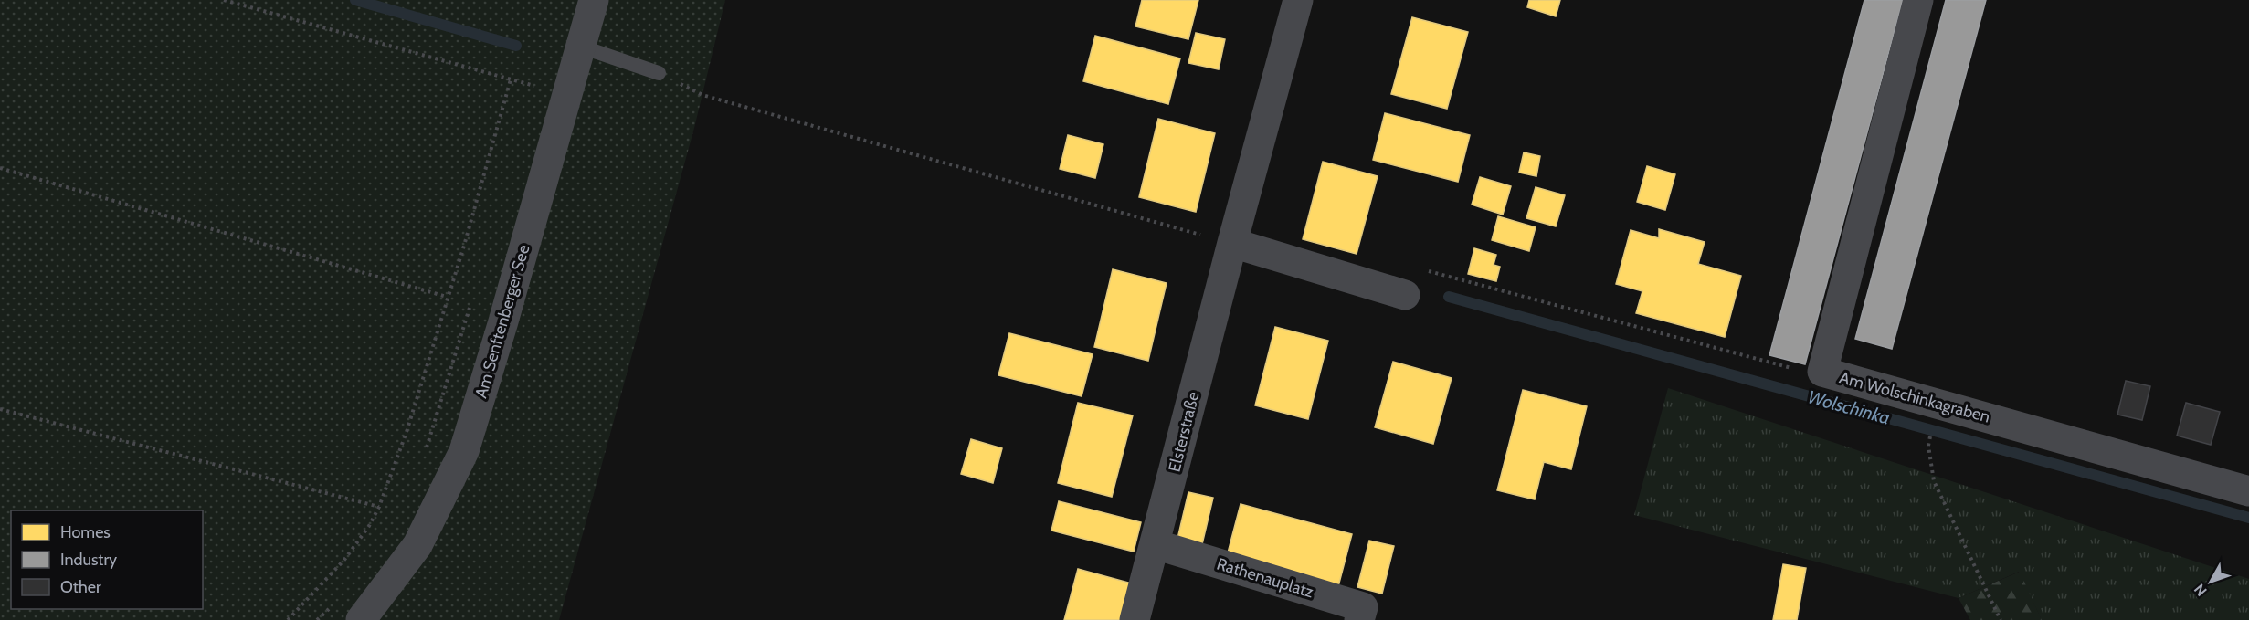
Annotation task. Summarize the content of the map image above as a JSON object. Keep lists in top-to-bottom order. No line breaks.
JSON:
{"streets":{"street":["Am Senftenberger See","Am Wolschinkagraben","Elsterstraße","Rathenauplatz"]},"crossings":[["Elsterstraße","Rathenauplatz"]],"water":["Wolschinka"],"legend":["Homes","Industry","Other"],"north":"bottom left"}
